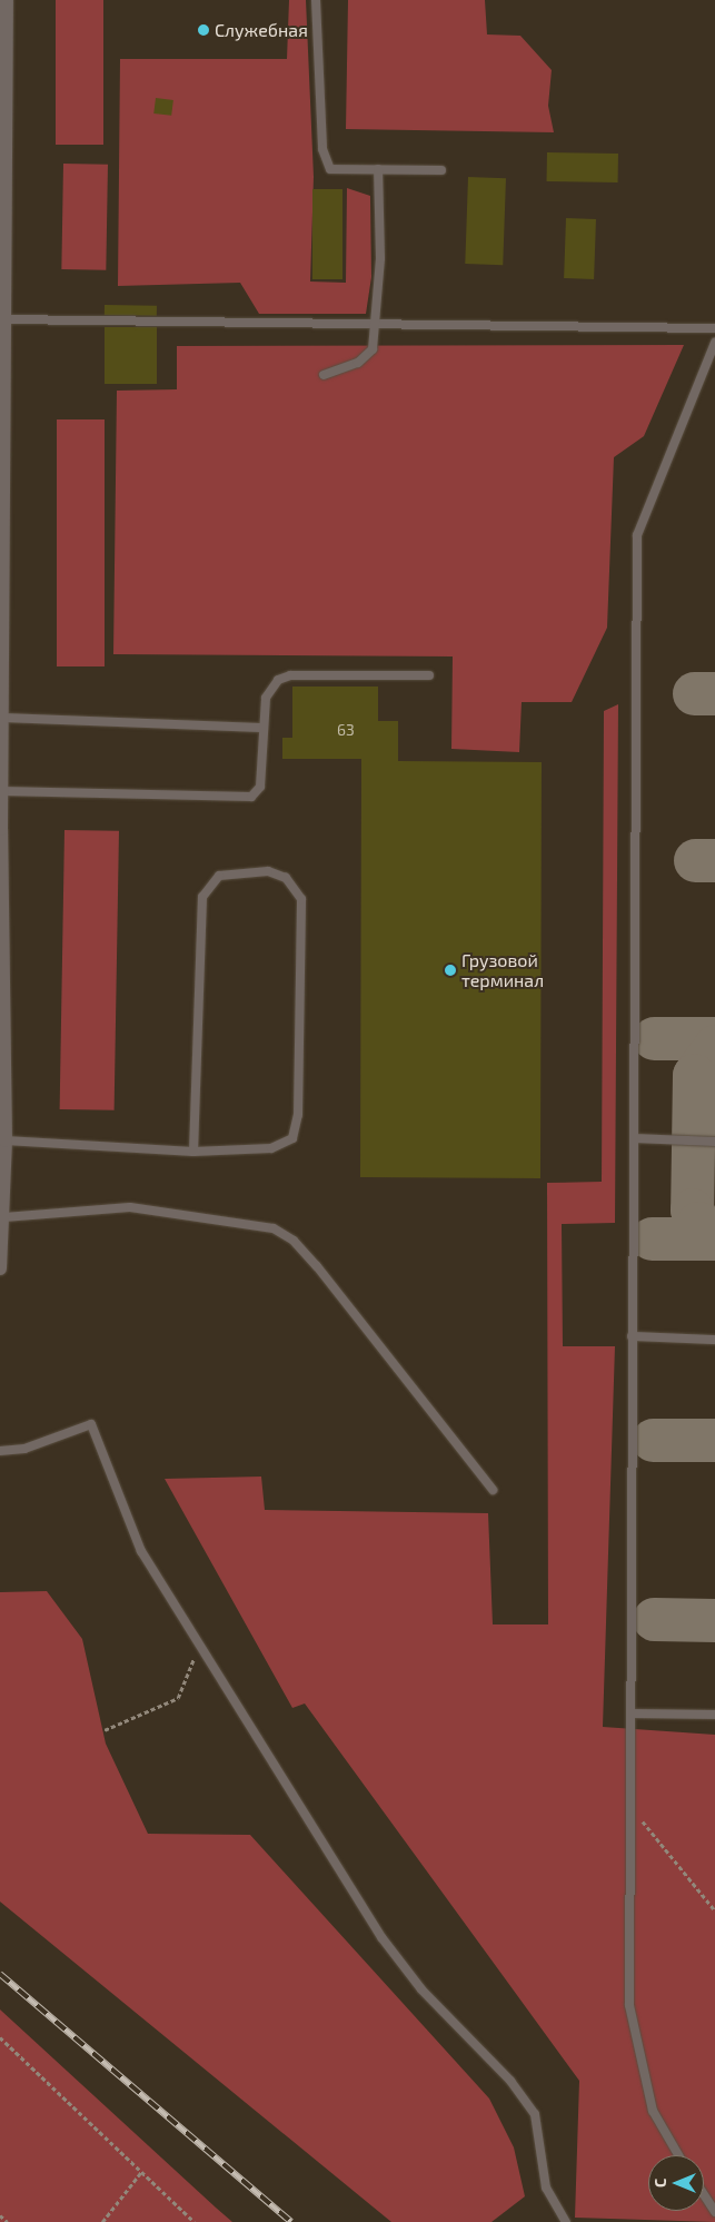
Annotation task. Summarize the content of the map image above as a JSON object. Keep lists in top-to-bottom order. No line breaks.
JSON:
{"places":["Служебная","Грузовой терминал"],"house_numbers":["63"],"north":"left"}
